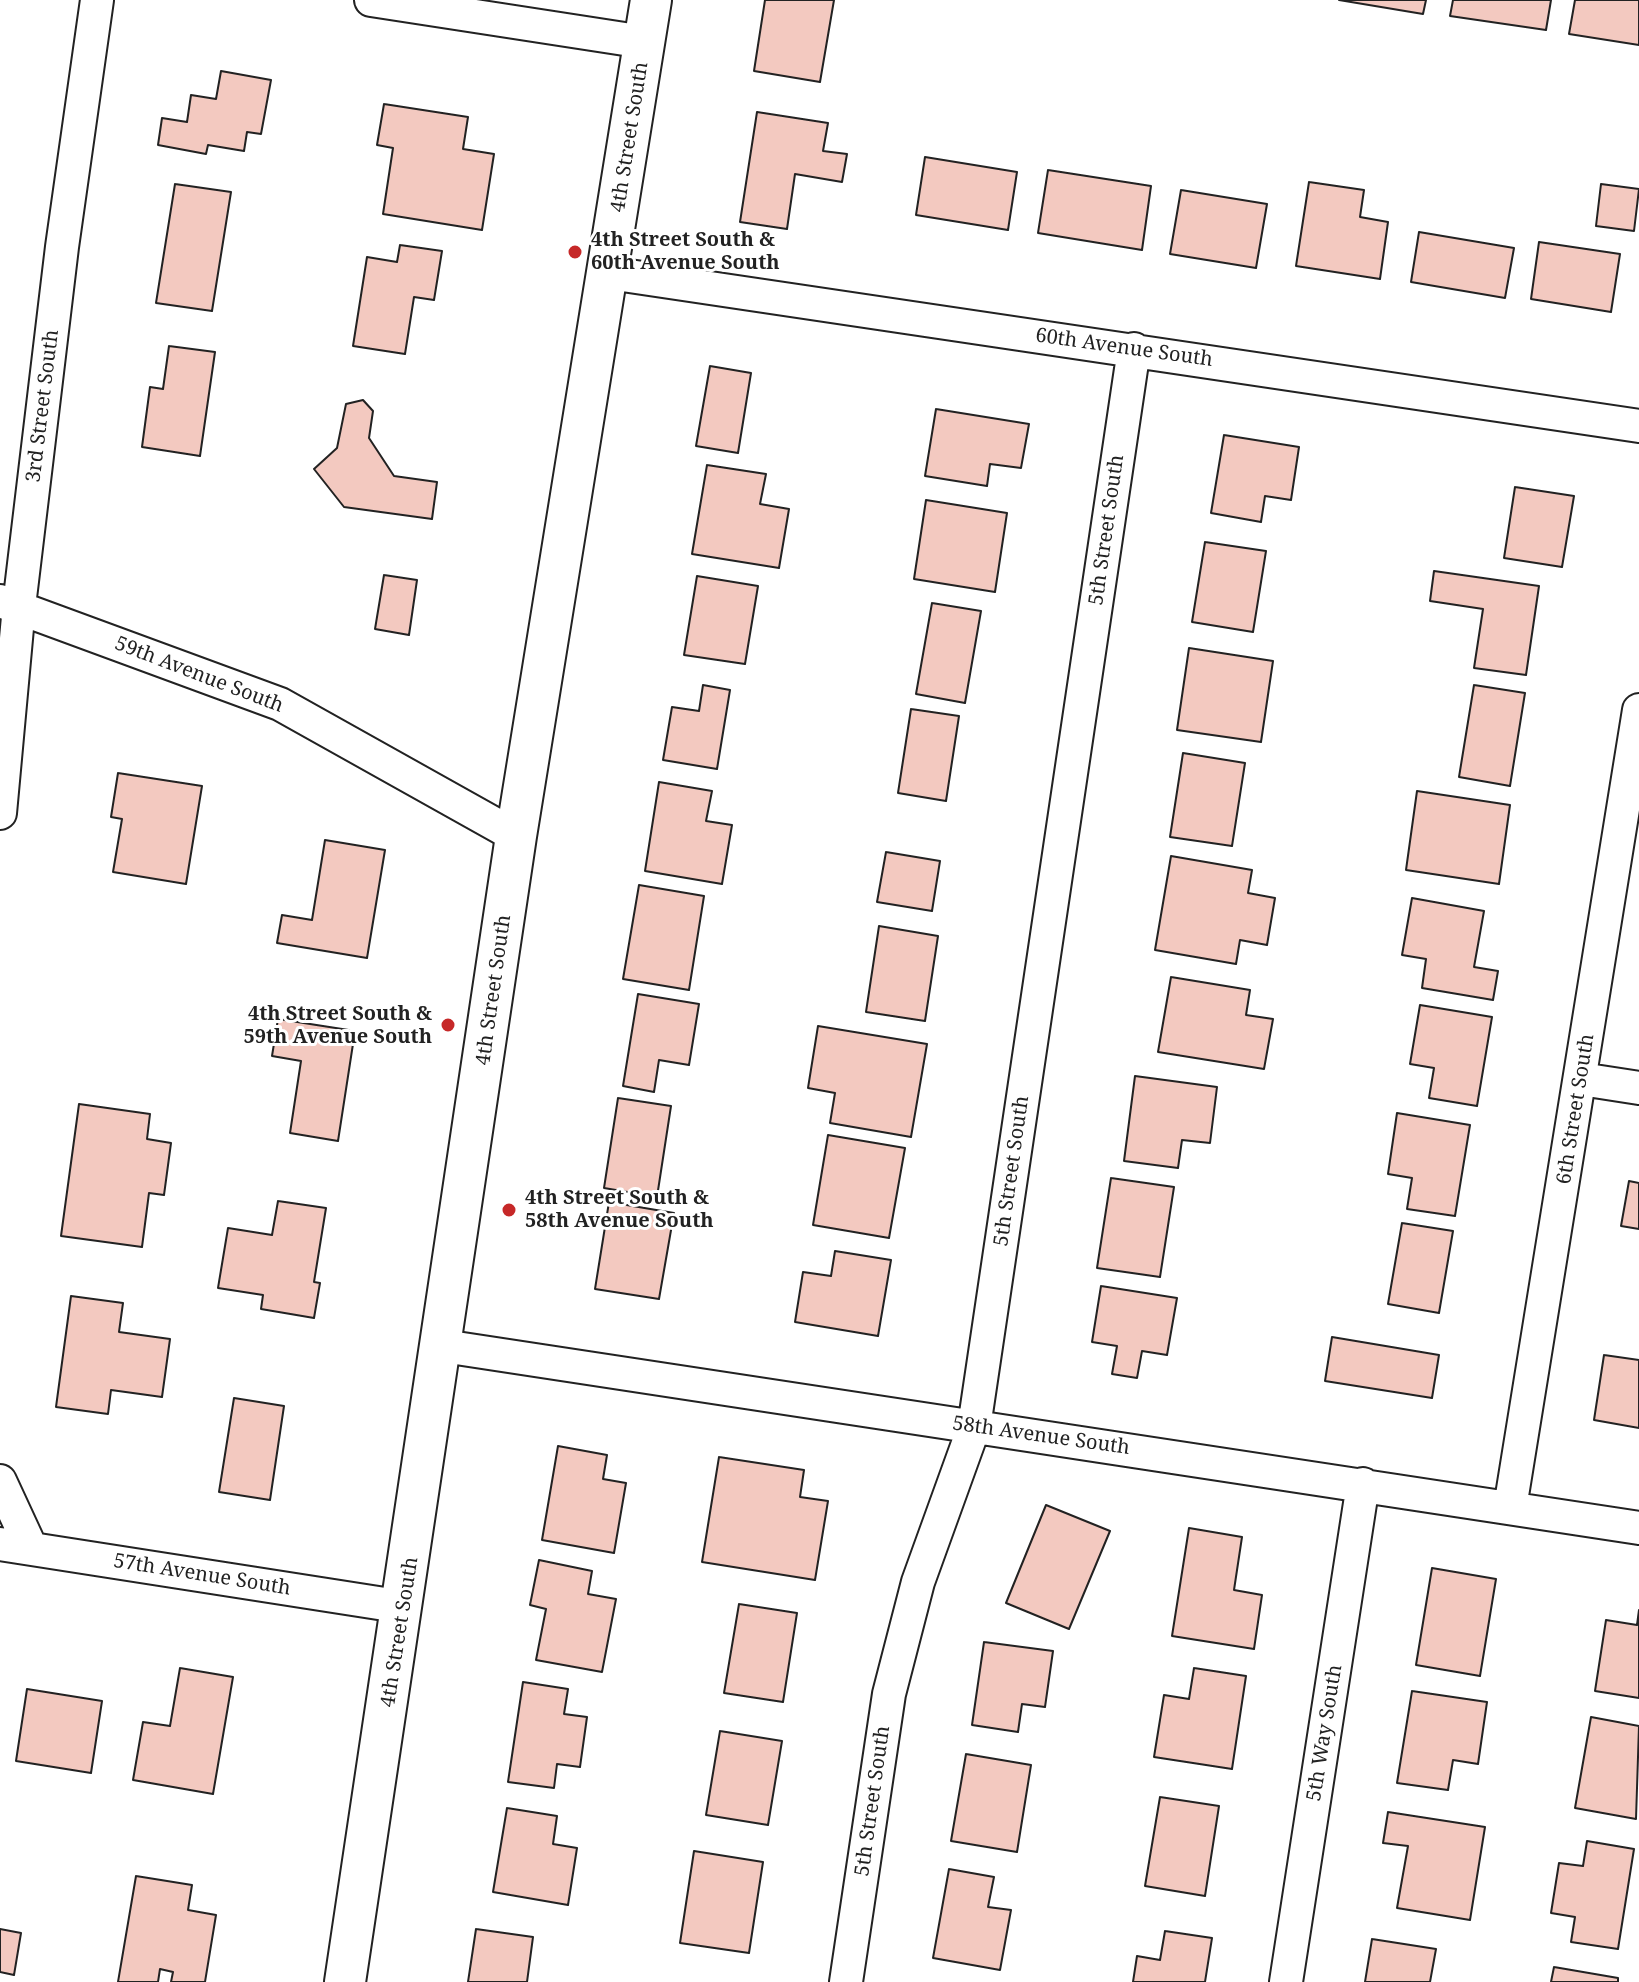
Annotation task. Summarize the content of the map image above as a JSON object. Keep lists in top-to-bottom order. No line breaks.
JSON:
{"streets":{"street":["4th Street South","60th Avenue South","3rd Street South","5th Street South","59th Avenue South","6th Street South","58th Avenue South","57th Avenue South","5th Way South"]},"crossings":[["4th Street South","60th Avenue South"],["4th Street South","59th Avenue South"],["4th Street South","58th Avenue South"],["4th Street South","57th Avenue South"],["60th Avenue South","5th Street South"],["3rd Street South","59th Avenue South"],["5th Street South","58th Avenue South"],["6th Street South","58th Avenue South"],["58th Avenue South","5th Way South"]],"places":["4th Street South & 60th Avenue South","4th Street South & 59th Avenue South","4th Street South & 58th Avenue South"]}
